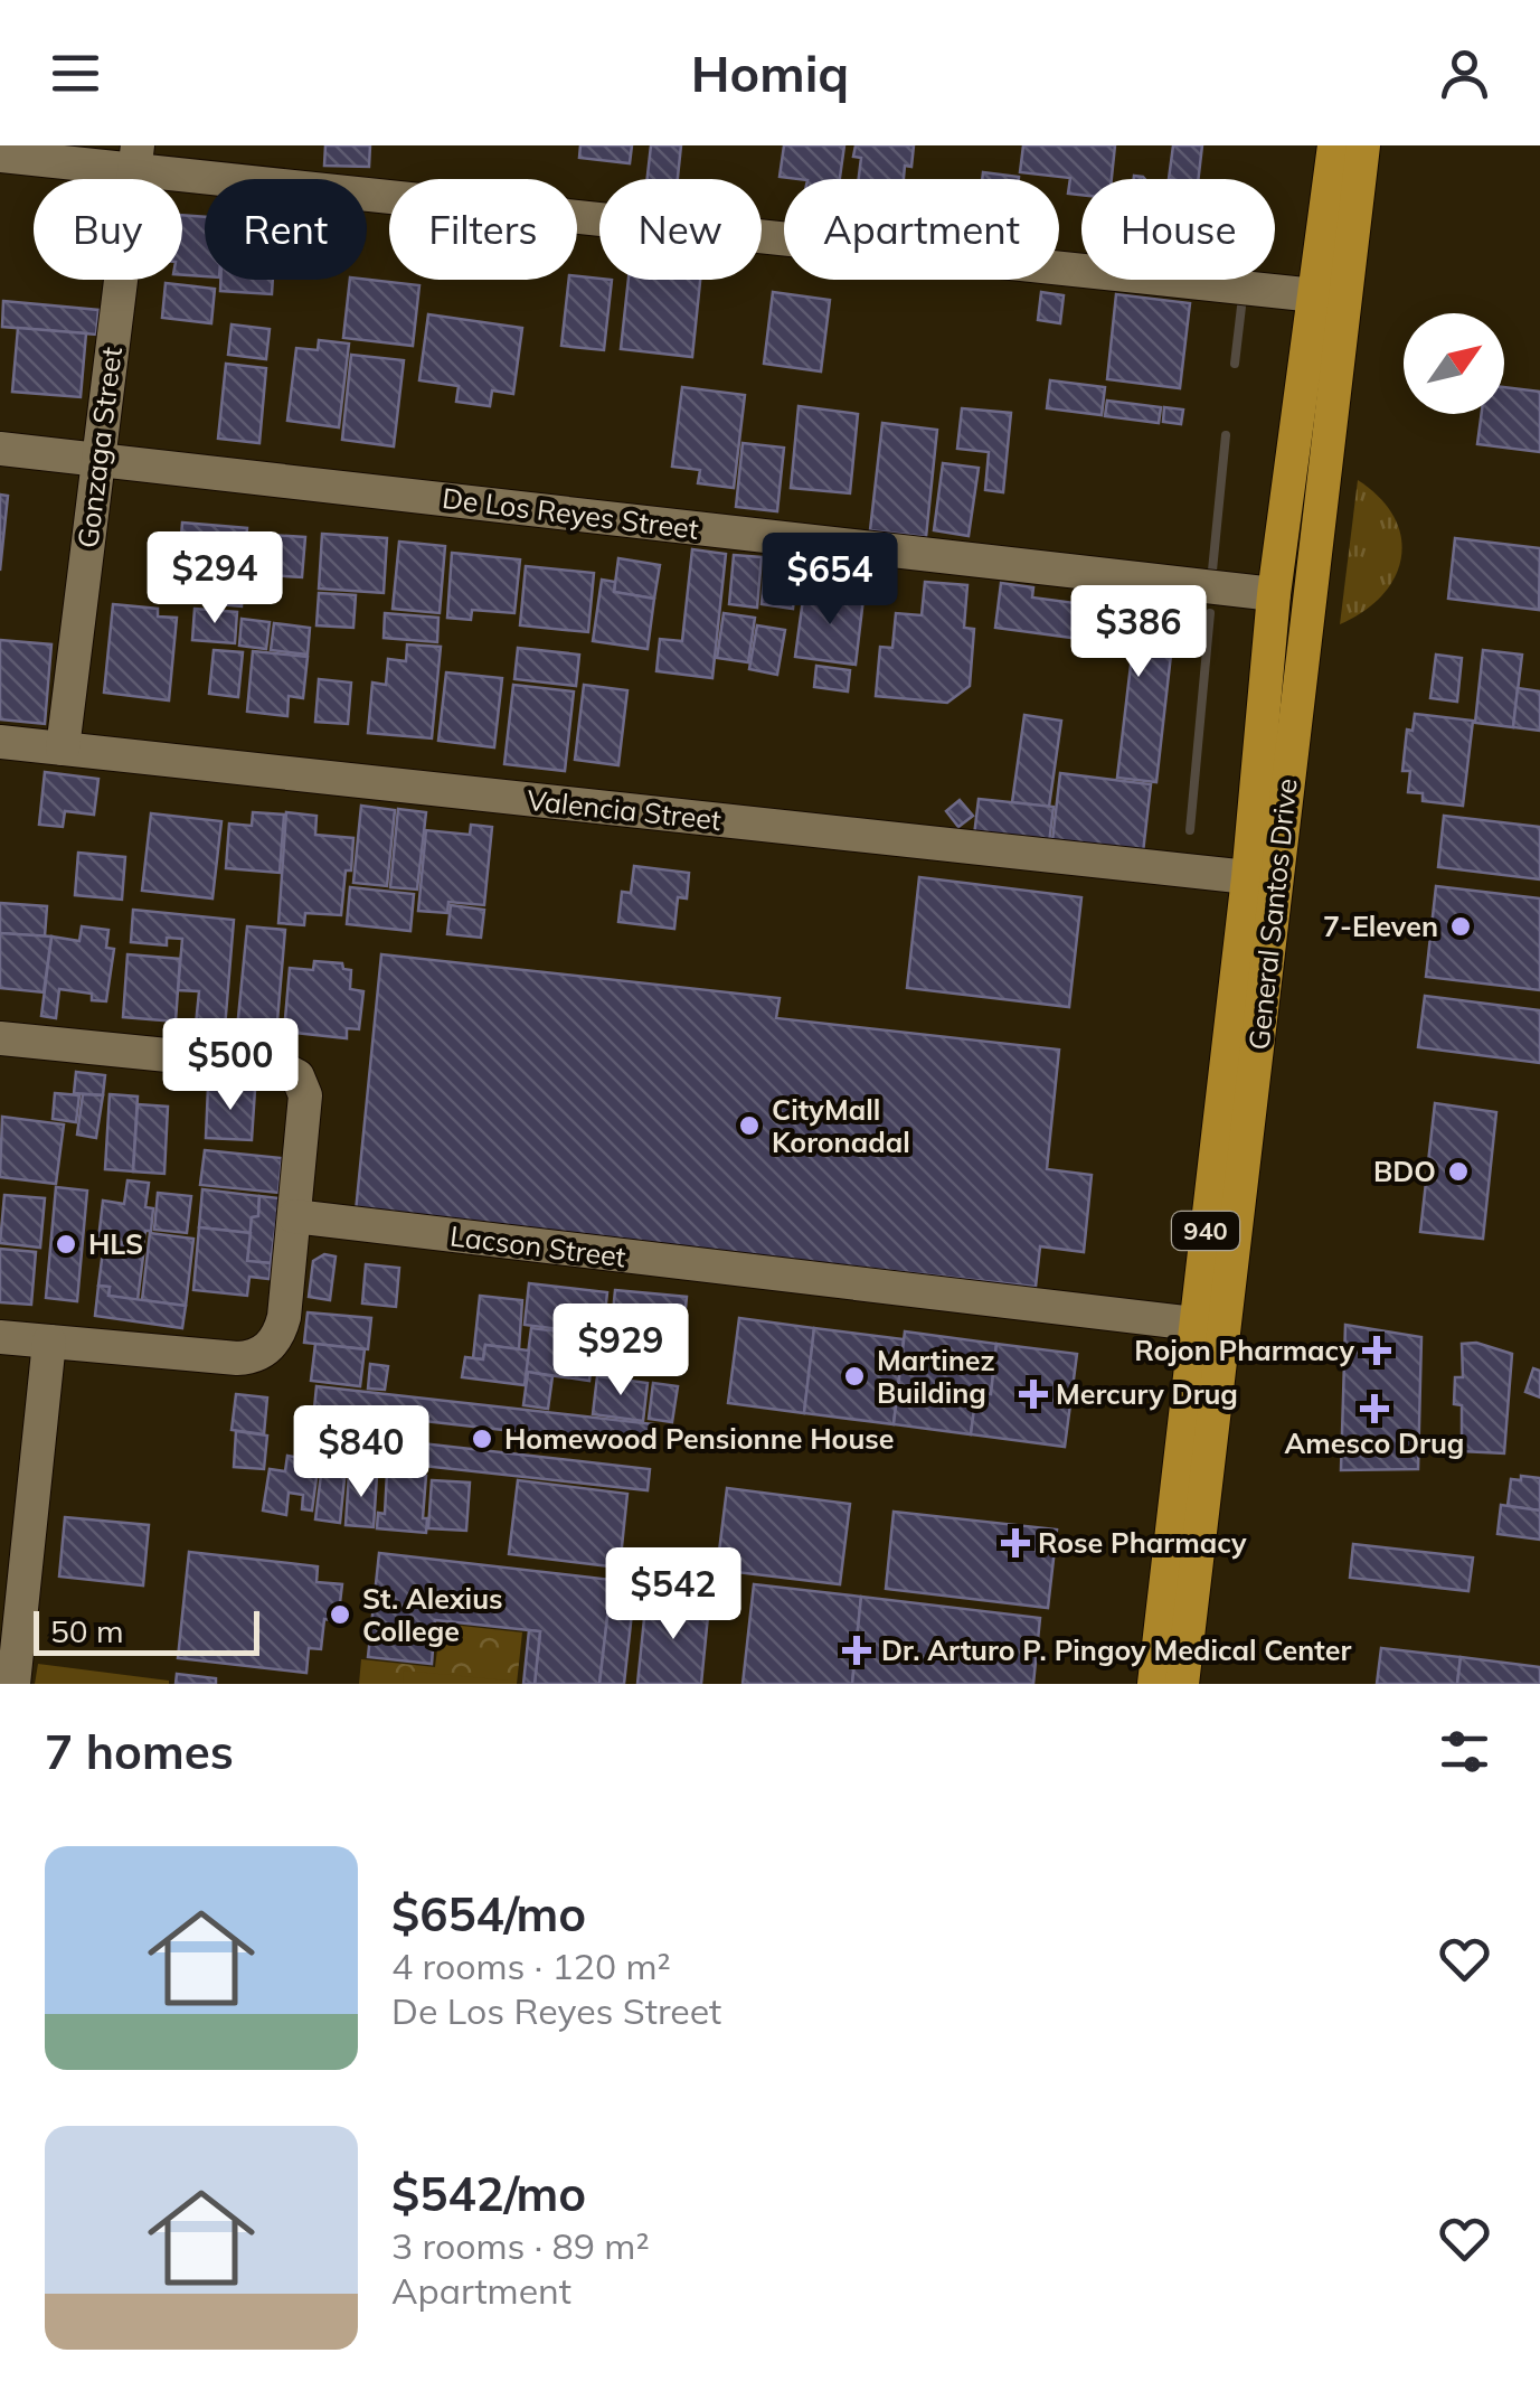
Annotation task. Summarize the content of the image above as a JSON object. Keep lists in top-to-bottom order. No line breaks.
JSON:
{"streets":{"highway":["General Santos Drive","940"],"street":["Gonzaga Street","De Los Reyes Street","Valencia Street","Lacson Street"]},"crossings":[["Gonzaga Street","De Los Reyes Street"],["Gonzaga Street","Valencia Street"],["De Los Reyes Street","General Santos Drive"],["Valencia Street","General Santos Drive"],["General Santos Drive","Lacson Street"]],"places":{"other":["7-Eleven","CityMall Koronadal","BDO","HLS","Martinez Building","Homewood Pensionne House","St. Alexius College"],"health":["Rojon Pharmacy","Mercury Drug","Amesco Drug","Rose Pharmacy","Dr. Arturo P. Pingoy Medical Center"]},"scale_bar":"50 m","north":"top right","page":{"header":"Homiq","chip":["Buy","Rent","Filters","New","Apartment","House"],"price":["$294","$654","$386","$500","$929","$840","$542"],"scale":"50 m","heading":"7 homes","list":[{"name":"$654/mo","note":"4 rooms · 120 m² · De Los Reyes Street"},{"name":"$542/mo","note":"3 rooms · 89 m² · Apartment"}]}}
